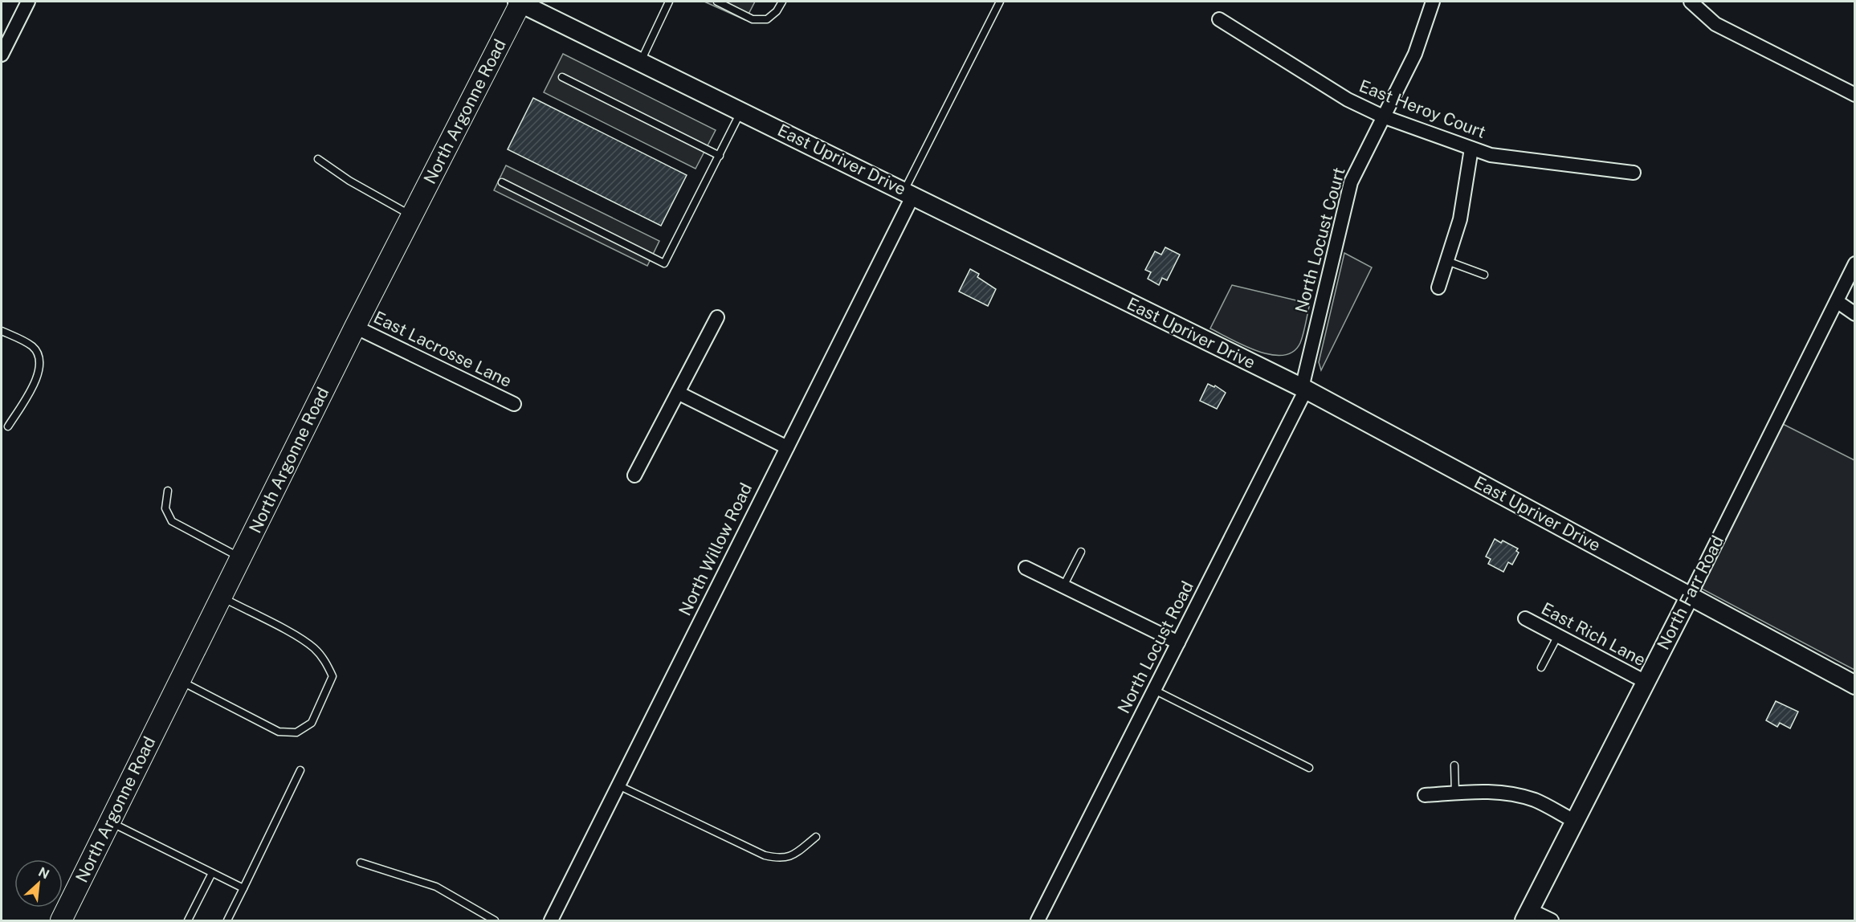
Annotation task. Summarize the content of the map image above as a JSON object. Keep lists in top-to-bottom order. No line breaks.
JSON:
{"streets":{"main road":["North Argonne Road"],"street":["East Heroy Court","East Upriver Drive","North Locust Court","East Lacrosse Lane","North Willow Road","North Farr Road","East Rich Lane","North Locust Road"]},"crossings":[["East Heroy Court","North Locust Court"],["North Argonne Road","East Upriver Drive"],["North Argonne Road","East Lacrosse Lane"],["East Upriver Drive","North Locust Court"],["East Upriver Drive","North Willow Road"],["East Upriver Drive","North Farr Road"],["East Upriver Drive","North Locust Road"],["North Locust Court","North Locust Road"],["North Farr Road","East Rich Lane"]],"north":"top right"}
